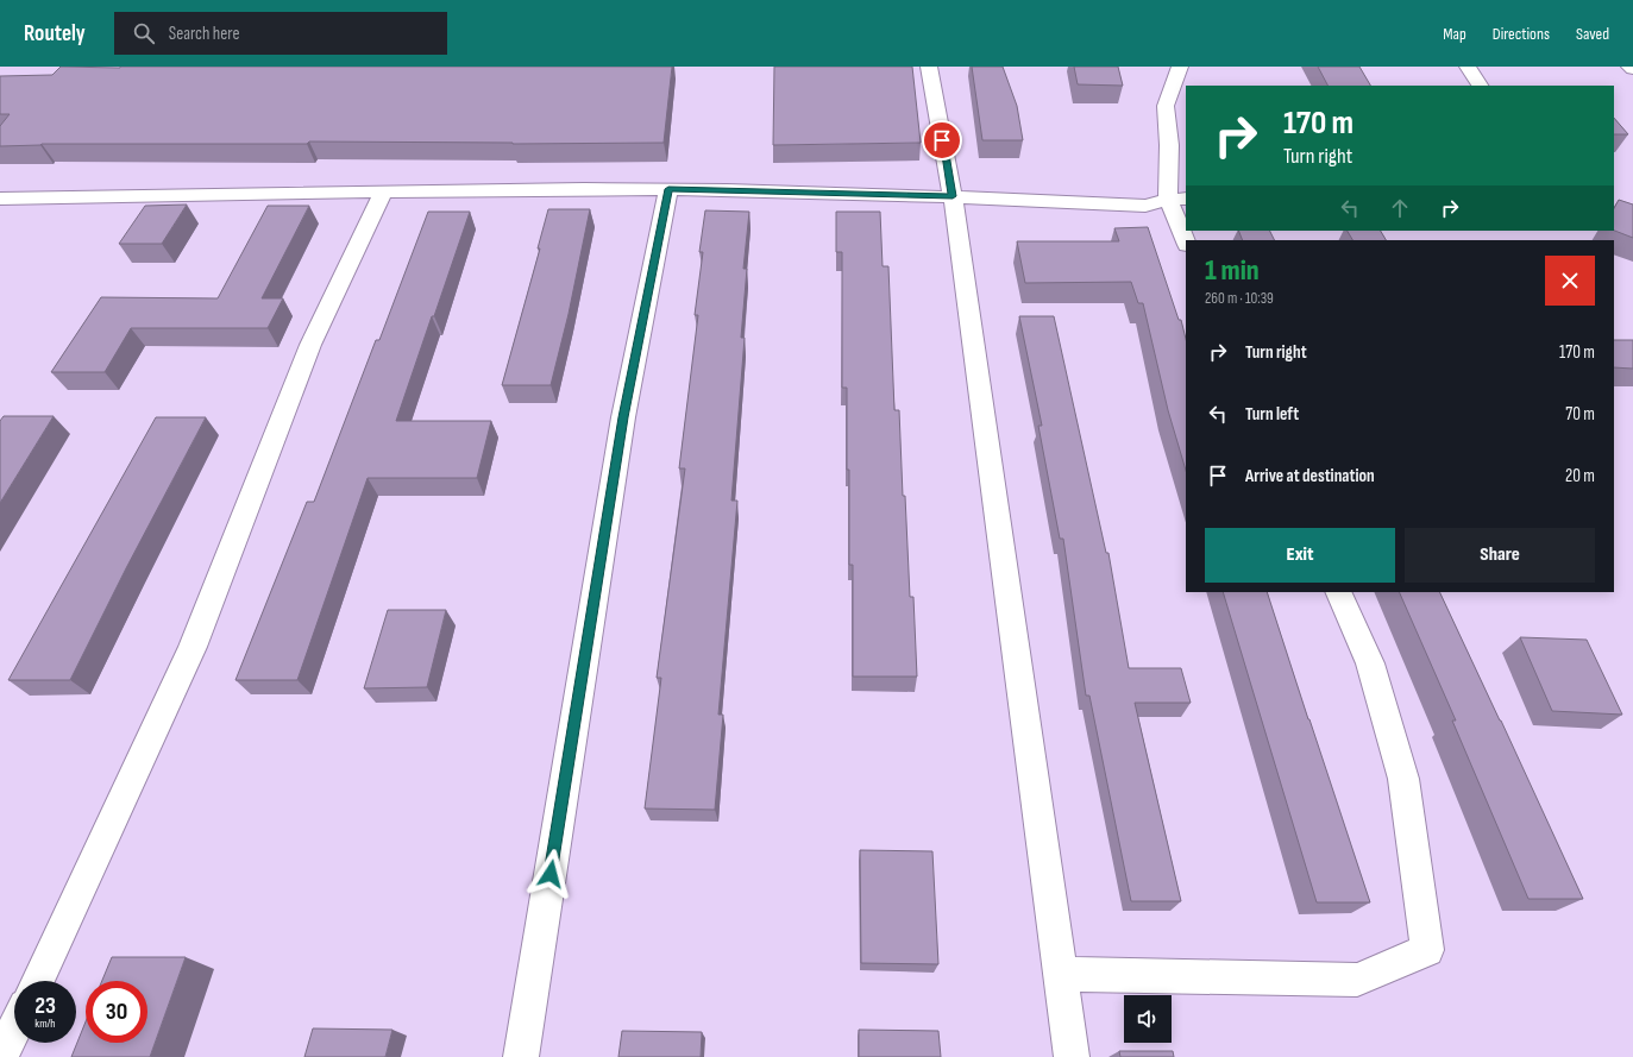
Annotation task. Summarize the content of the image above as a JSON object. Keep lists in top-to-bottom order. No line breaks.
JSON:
{"page":{"header":"Routely","search":"Search here","nav":["Map","Directions","Saved"],"turn":["170 m","Turn right"],"heading":["1 min","260 m · 10:39"],"list":[{"name":"Turn right","value":"170 m"},{"name":"Turn left","value":"70 m"},{"name":"Arrive at destination","value":"20 m"}],"buttons":["Exit","Share"],"speed":"23 km/h","limit":"30"}}
